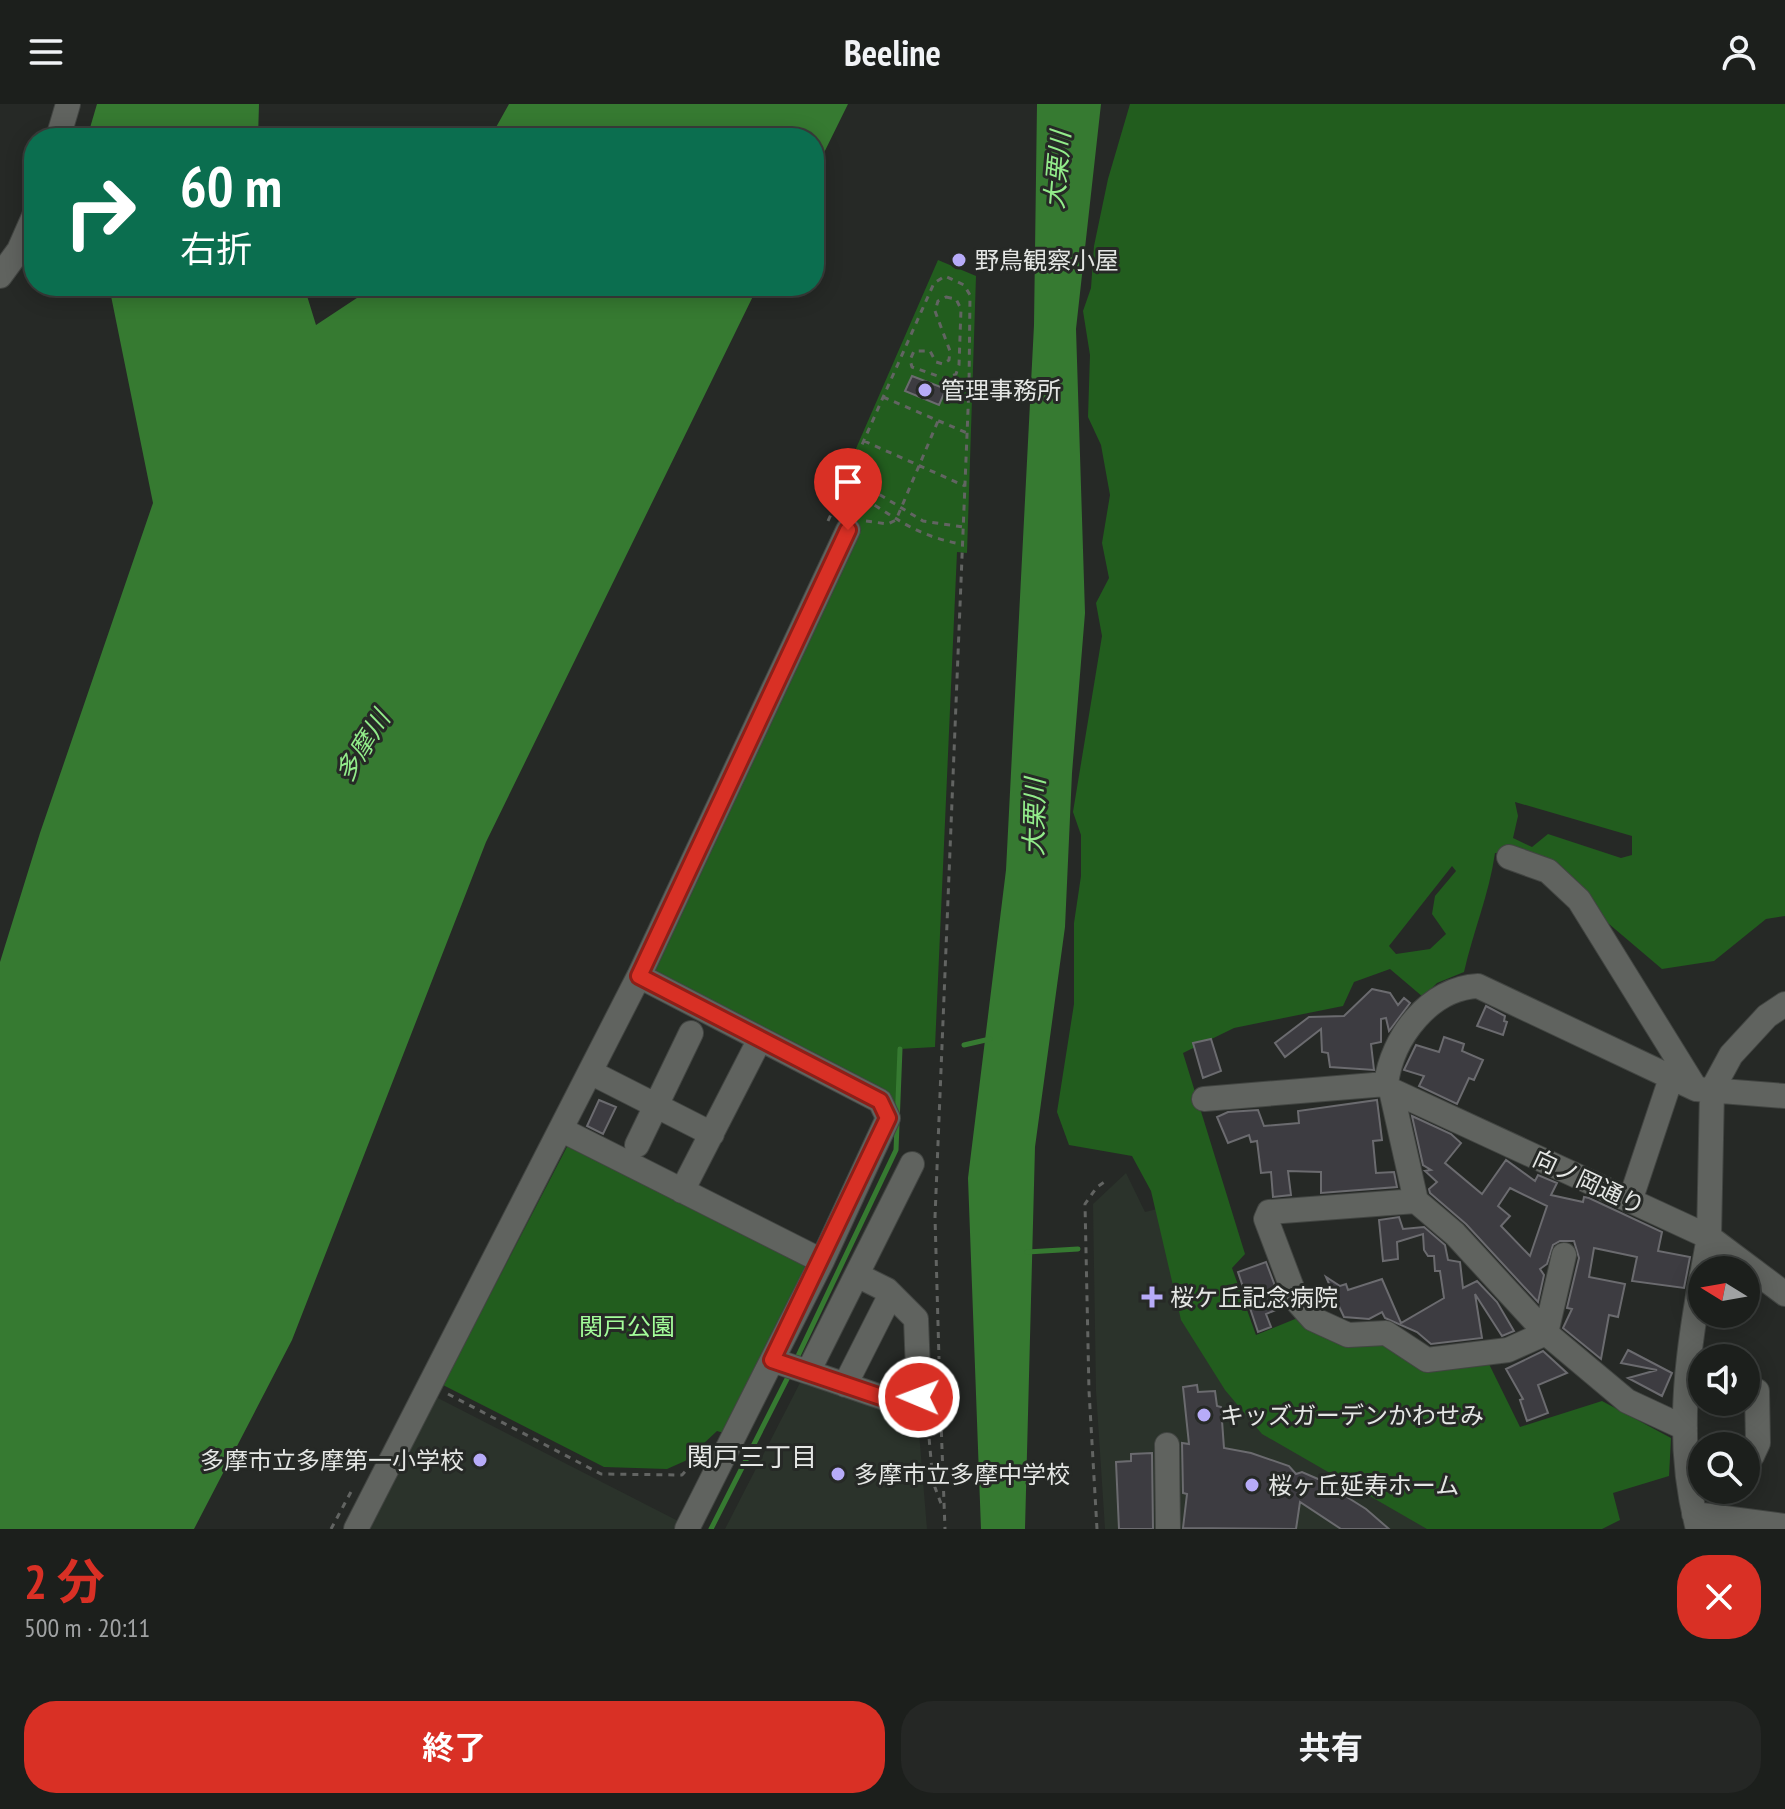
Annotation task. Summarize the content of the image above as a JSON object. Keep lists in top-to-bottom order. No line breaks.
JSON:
{"streets":{"street":["向ノ岡通り"]},"districts":["関戸三丁目"],"water":["大栗川","多摩川"],"parks":["関戸公園"],"places":{"other":["野鳥観察小屋","管理事務所","キッズガーデンかわせみ","多摩市立多摩第一小学校","多摩市立多摩中学校","桜ヶ丘延寿ホーム"],"health":["桜ケ丘記念病院"]},"north":"left","page":{"header":"Beeline","turn":["60 m","右折"],"heading":["2 分","500 m · 20:11"],"buttons":["終了","共有"]}}
